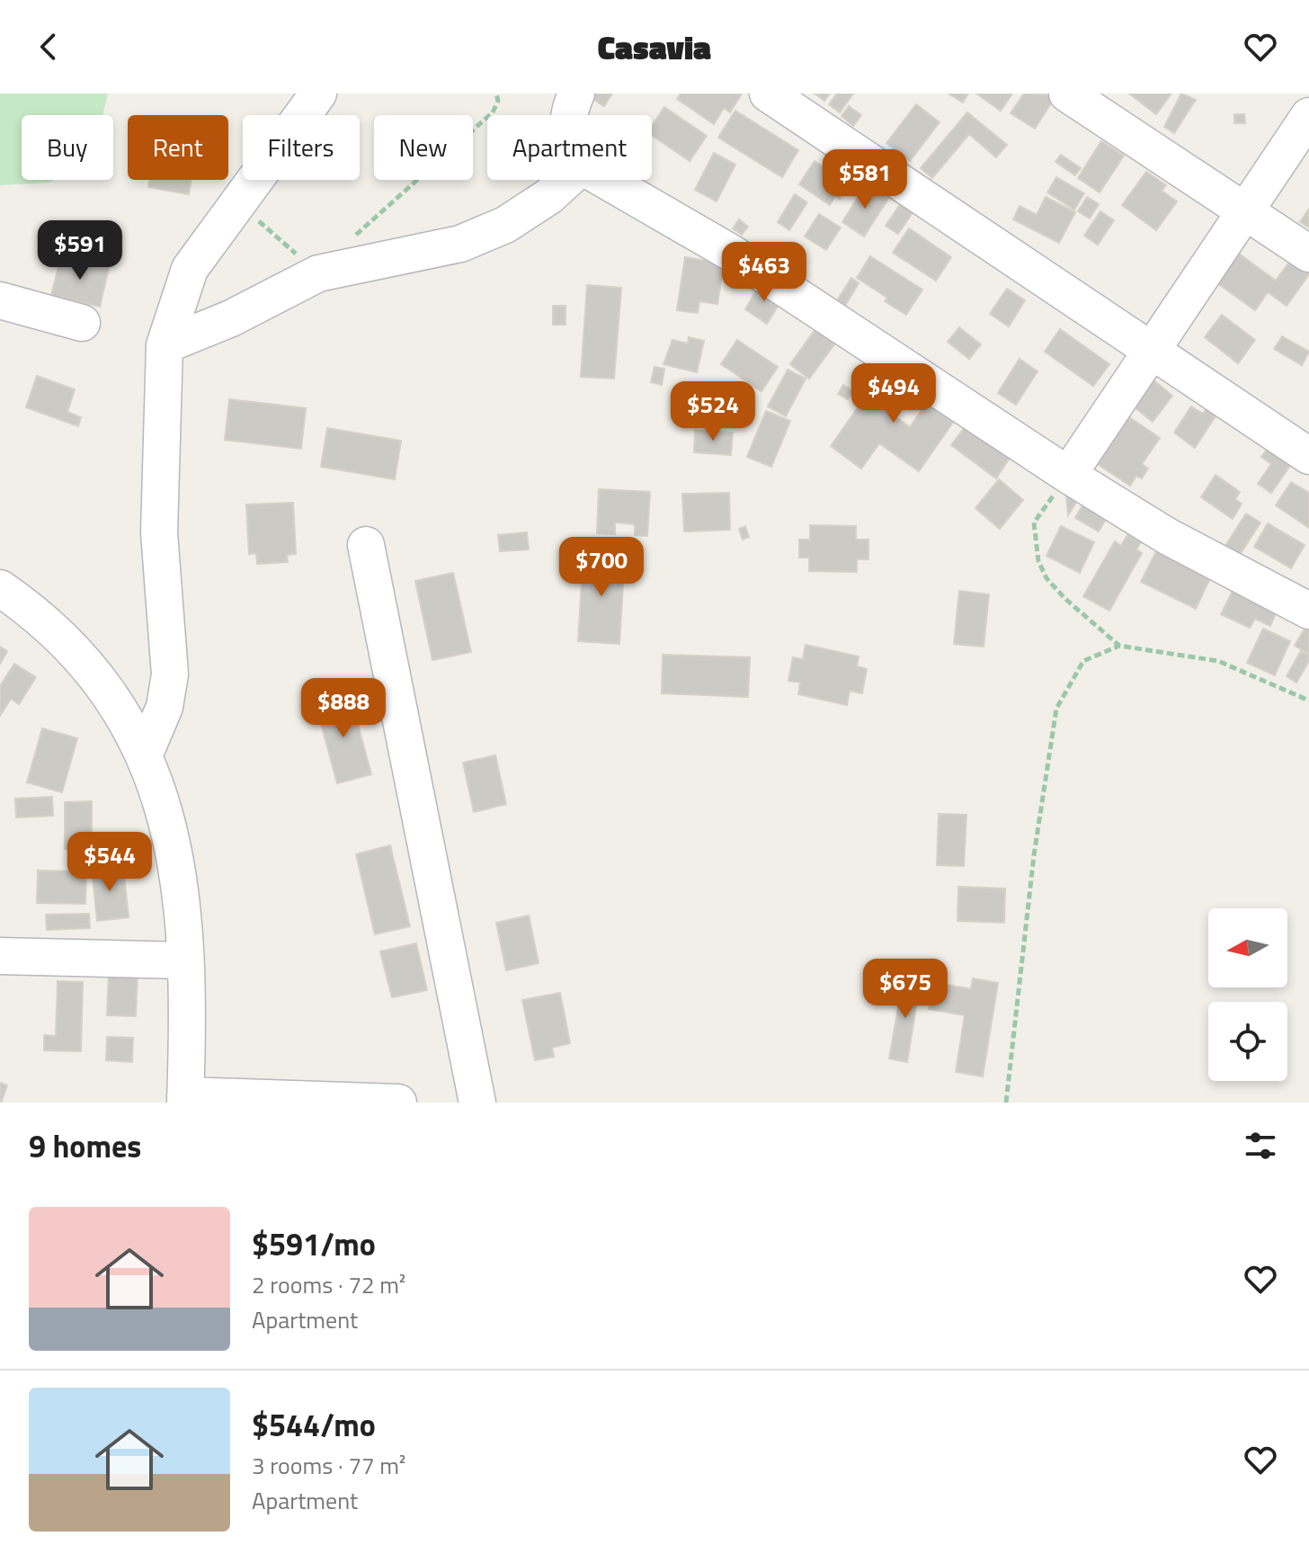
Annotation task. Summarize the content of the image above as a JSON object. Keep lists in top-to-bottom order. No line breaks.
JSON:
{"north":"left","page":{"header":"Casavia","chip":["Buy","Rent","Filters","New","Apartment"],"price":["$581","$591","$463","$494","$524","$700","$888","$544","$675"],"heading":"9 homes","list":[{"name":"$591/mo","note":"2 rooms · 72 m² · Apartment"},{"name":"$544/mo","note":"3 rooms · 77 m² · Apartment"}]}}
